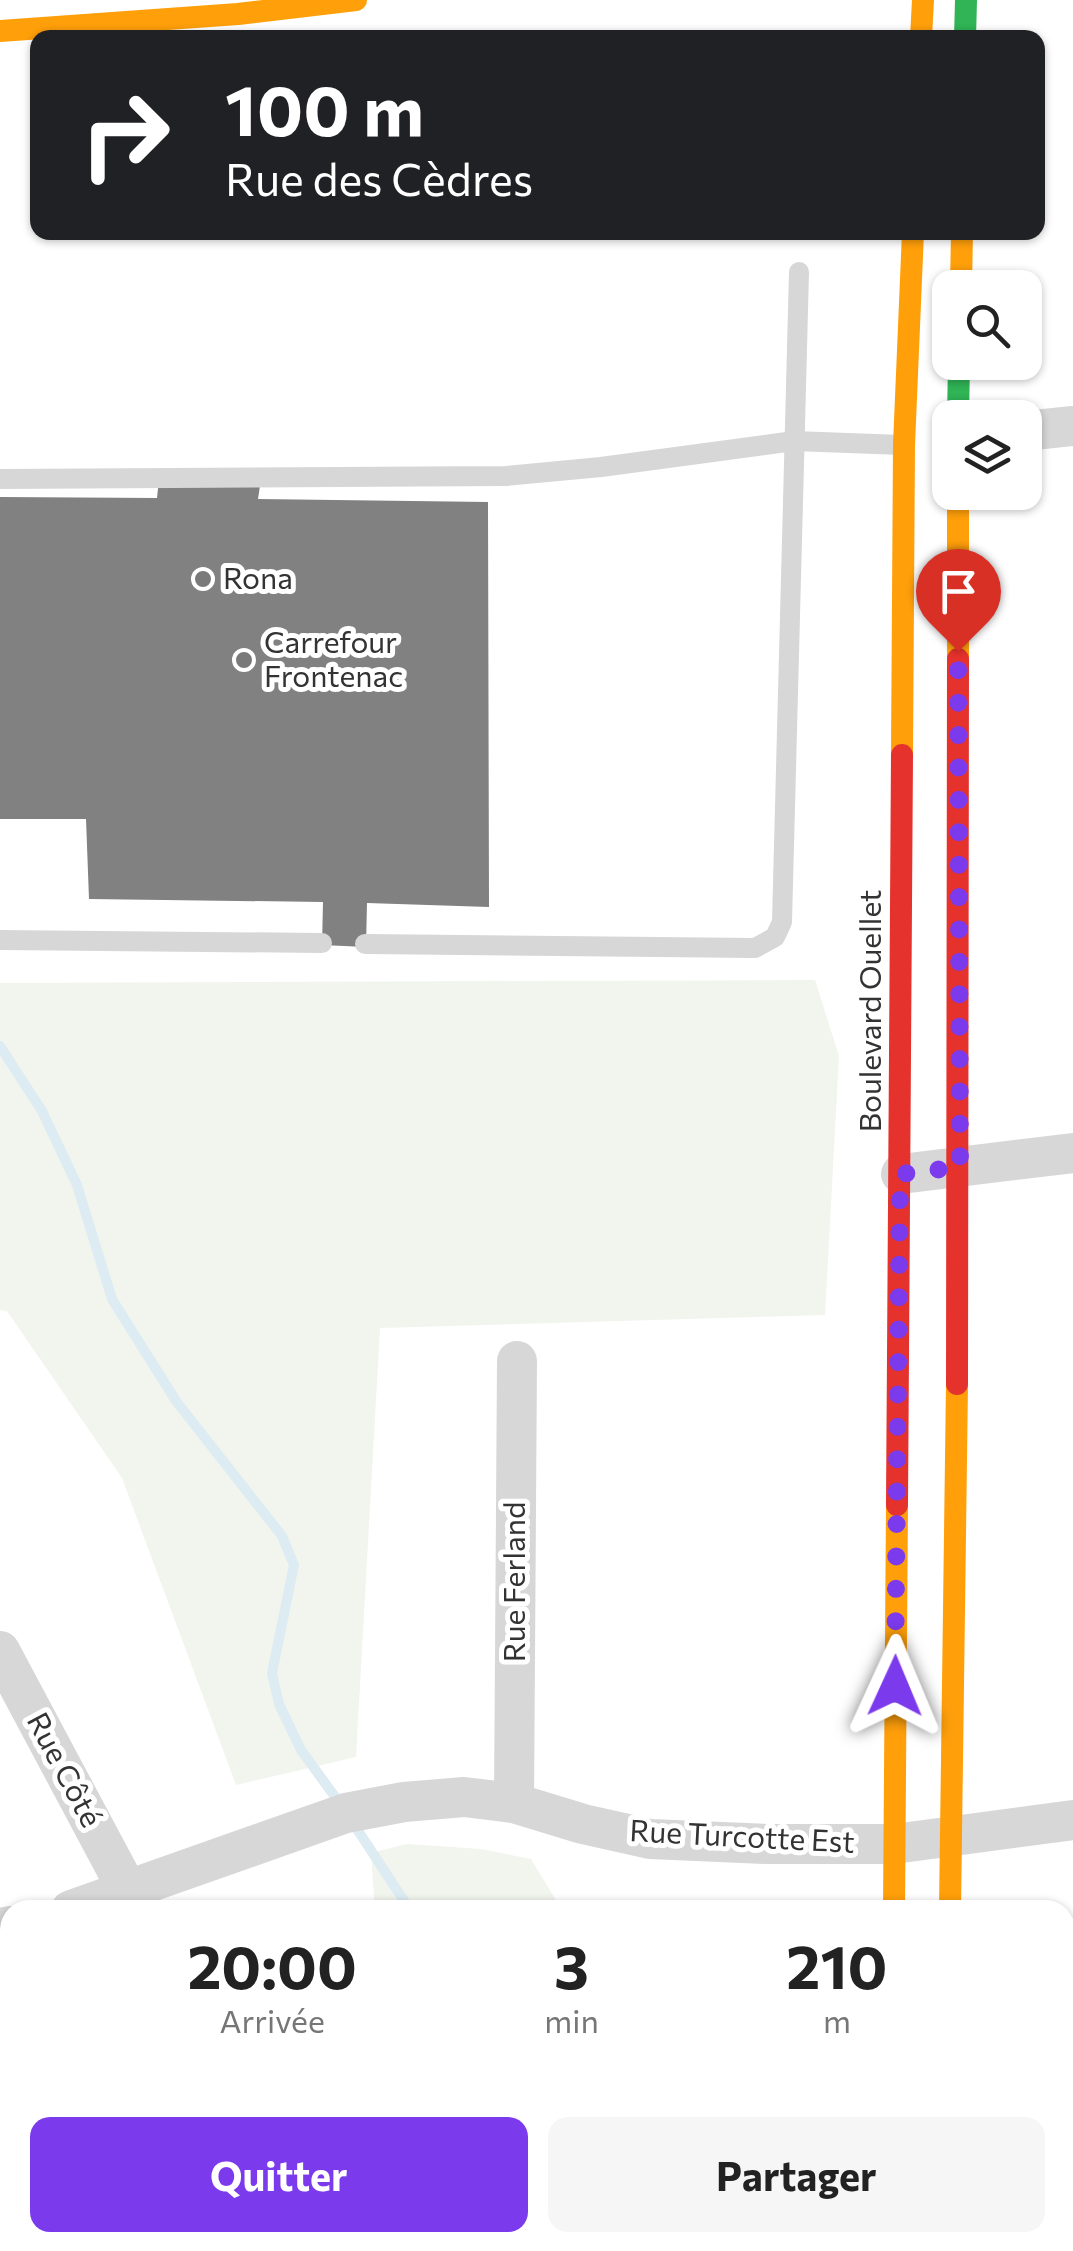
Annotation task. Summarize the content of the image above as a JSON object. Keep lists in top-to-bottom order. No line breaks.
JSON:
{"streets":{"street":["Boulevard Ouellet","Rue Ferland","Rue Côté","Rue Turcotte Est"]},"crossings":[["Boulevard Ouellet","Rue Turcotte Est"],["Rue Ferland","Rue Turcotte Est"],["Rue Côté","Rue Turcotte Est"]],"places":["Rona","Carrefour Frontenac"],"page":{"turn":["100 m","Rue des Cèdres"],"eta":["20:00","Arrivée","3","min","210","m"],"buttons":["Quitter","Partager"]}}
